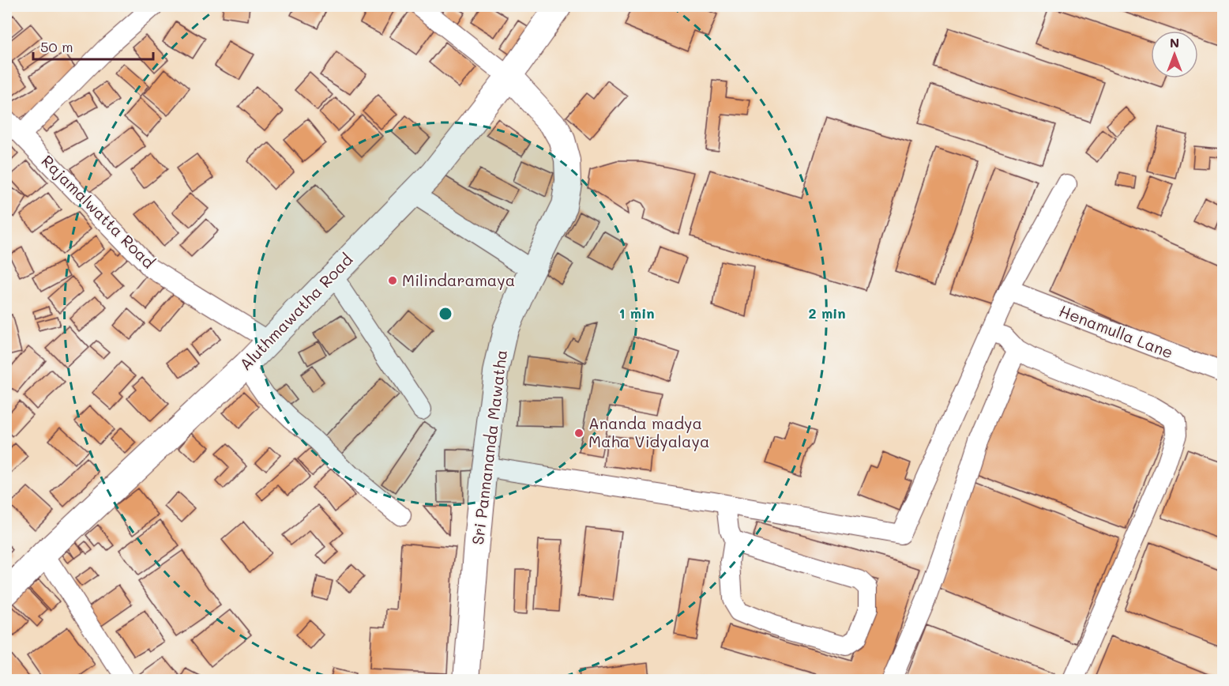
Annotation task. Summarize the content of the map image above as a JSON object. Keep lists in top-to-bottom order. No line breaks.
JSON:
{"streets":{"main road":["Aluthmawatha Road","Sri Pannananda Mawatha"],"street":["Rajamalwatta Road","Henamulla Lane"]},"crossings":[["Rajamalwatta Road","Aluthmawatha Road"],["Aluthmawatha Road","Sri Pannananda Mawatha"]],"places":["Milindaramaya","Ananda madya Maha Vidyalaya"],"scale_bar":"50 m","north":"top","rings":["1 min","2 min"]}
